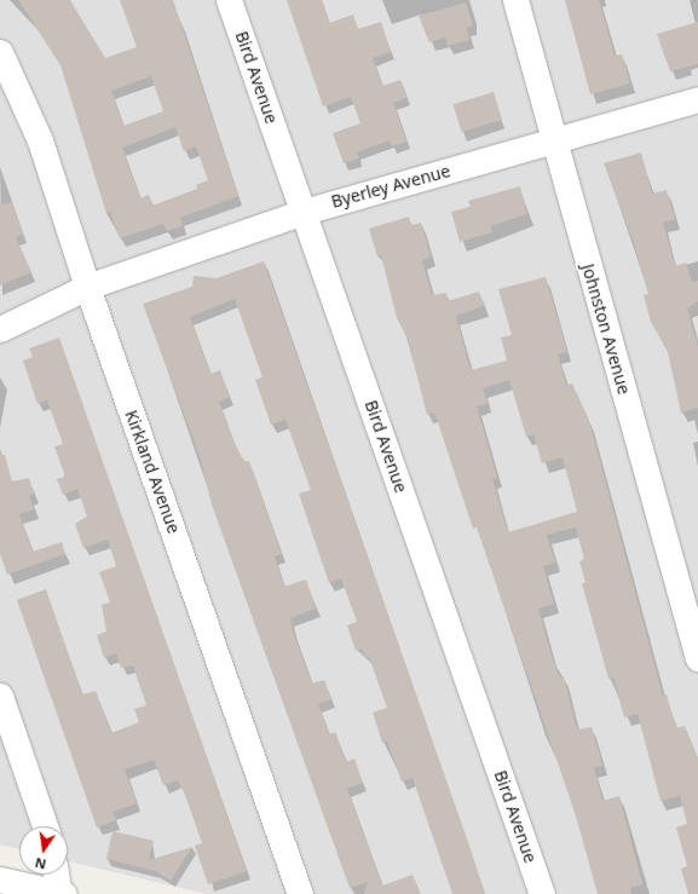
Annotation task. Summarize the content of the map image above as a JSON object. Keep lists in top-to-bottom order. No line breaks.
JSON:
{"streets":{"street":["Bird Avenue","Byerley Avenue","Johnston Avenue","Kirkland Avenue"]},"crossings":[["Bird Avenue","Byerley Avenue"],["Byerley Avenue","Johnston Avenue"],["Byerley Avenue","Kirkland Avenue"]],"north":"bottom"}
